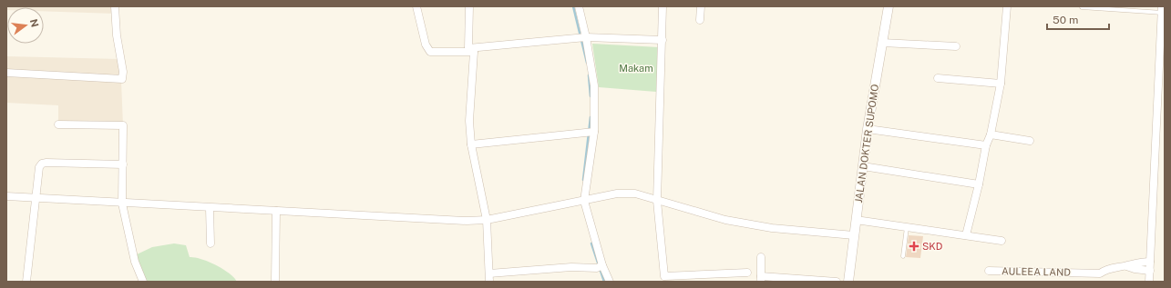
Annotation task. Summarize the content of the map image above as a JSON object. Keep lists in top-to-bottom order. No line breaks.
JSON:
{"streets":{"street":["JALAN DOKTER SUPOMO","AULEEA LAND"]},"parks":["Makam"],"places":{"health":["SKD"]},"scale_bar":"50 m","north":"right"}
